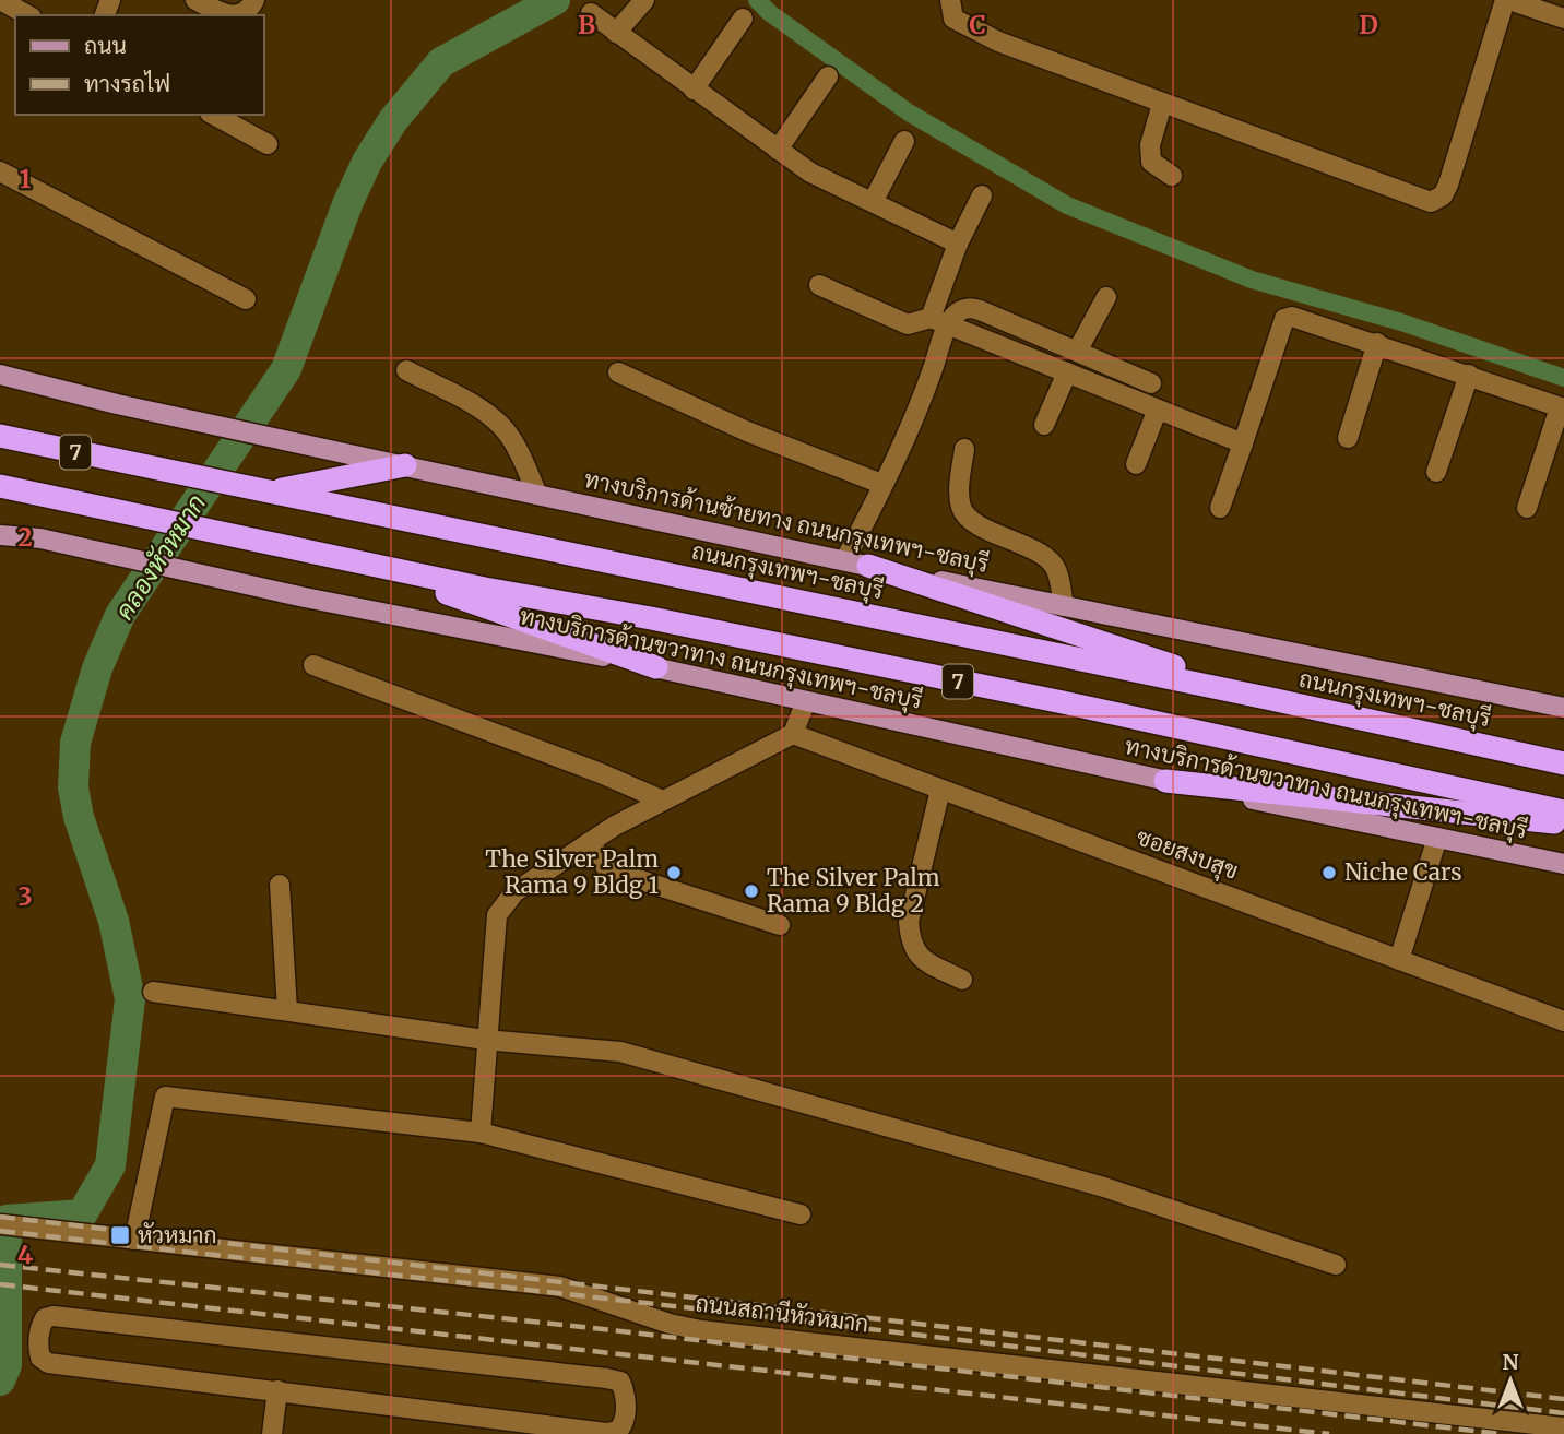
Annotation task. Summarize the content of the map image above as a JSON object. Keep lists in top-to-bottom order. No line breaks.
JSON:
{"streets":{"highway":["7","ถนนกรุงเทพฯ-ชลบุรี"],"main road":["ทางบริการด้านซ้ายทาง ถนนกรุงเทพฯ-ชลบุรี","ทางบริการด้านขวาทาง ถนนกรุงเทพฯ-ชลบุรี"],"street":["ซอยสงบสุข","ถนนสถานีหัวหมาก"]},"water":["คลองหัวหมาก"],"places":{"other":["The Silver Palm Rama 9 Bldg 1","Niche Cars","The Silver Palm Rama 9 Bldg 2"],"transit":["หัวหมาก"]},"legend":["ถนน","ทางรถไฟ"],"north":"top","grid":{"columns":["B","C","D"],"rows":["1","2","3","4"]}}
